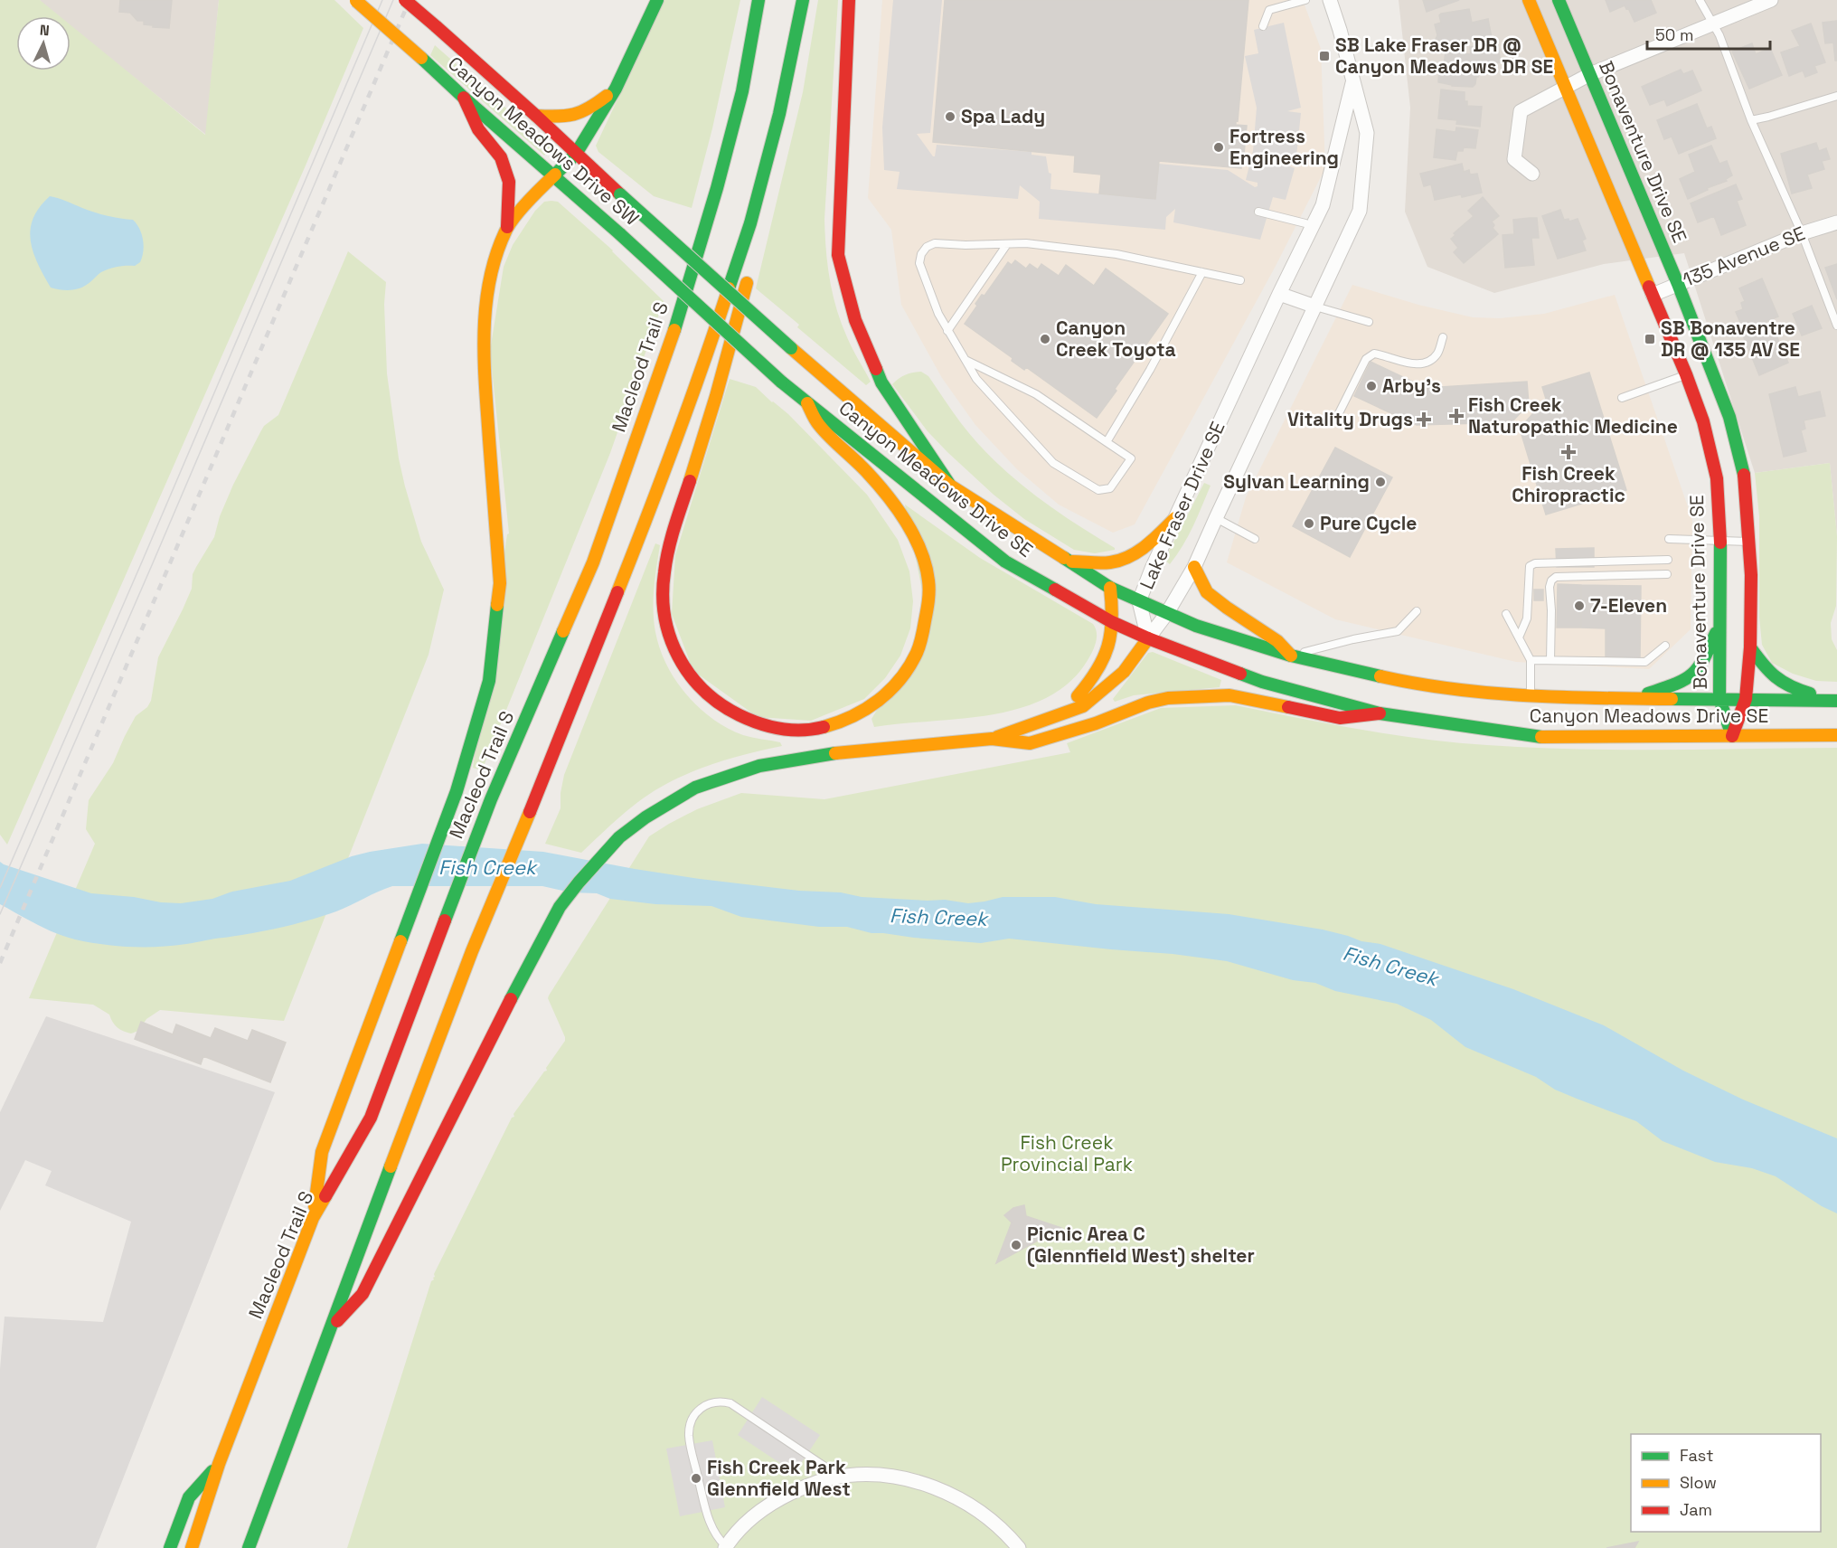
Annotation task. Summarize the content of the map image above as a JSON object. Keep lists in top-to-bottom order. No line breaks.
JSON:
{"streets":{"main road":["Canyon Meadows Drive SW","Bonaventure Drive SE","Macleod Trail S","Canyon Meadows Drive SE"],"street":["135 Avenue SE","Lake Fraser Drive SE"]},"crossings":[["Canyon Meadows Drive SW","Canyon Meadows Drive SE"],["Bonaventure Drive SE","135 Avenue SE"],["Bonaventure Drive SE","Canyon Meadows Drive SE"],["Canyon Meadows Drive SE","Lake Fraser Drive SE"]],"water":["Fish Creek"],"parks":["Fish Creek Provincial Park"],"places":{"transit":["SB Lake Fraser DR @ Canyon Meadows DR SE","SB Bonaventre DR @ 135 AV SE"],"other":["Spa Lady","Fortress Engineering","Canyon Creek Toyota","Arby's","Sylvan Learning","Pure Cycle","7-Eleven","Picnic Area C (Glennfield West) shelter","Fish Creek Park Glennfield West"],"health":["Fish Creek Naturopathic Medicine","Vitality Drugs","Fish Creek Chiropractic"]},"legend":["Fast","Slow","Jam"],"scale_bar":"50 m","north":"top"}
